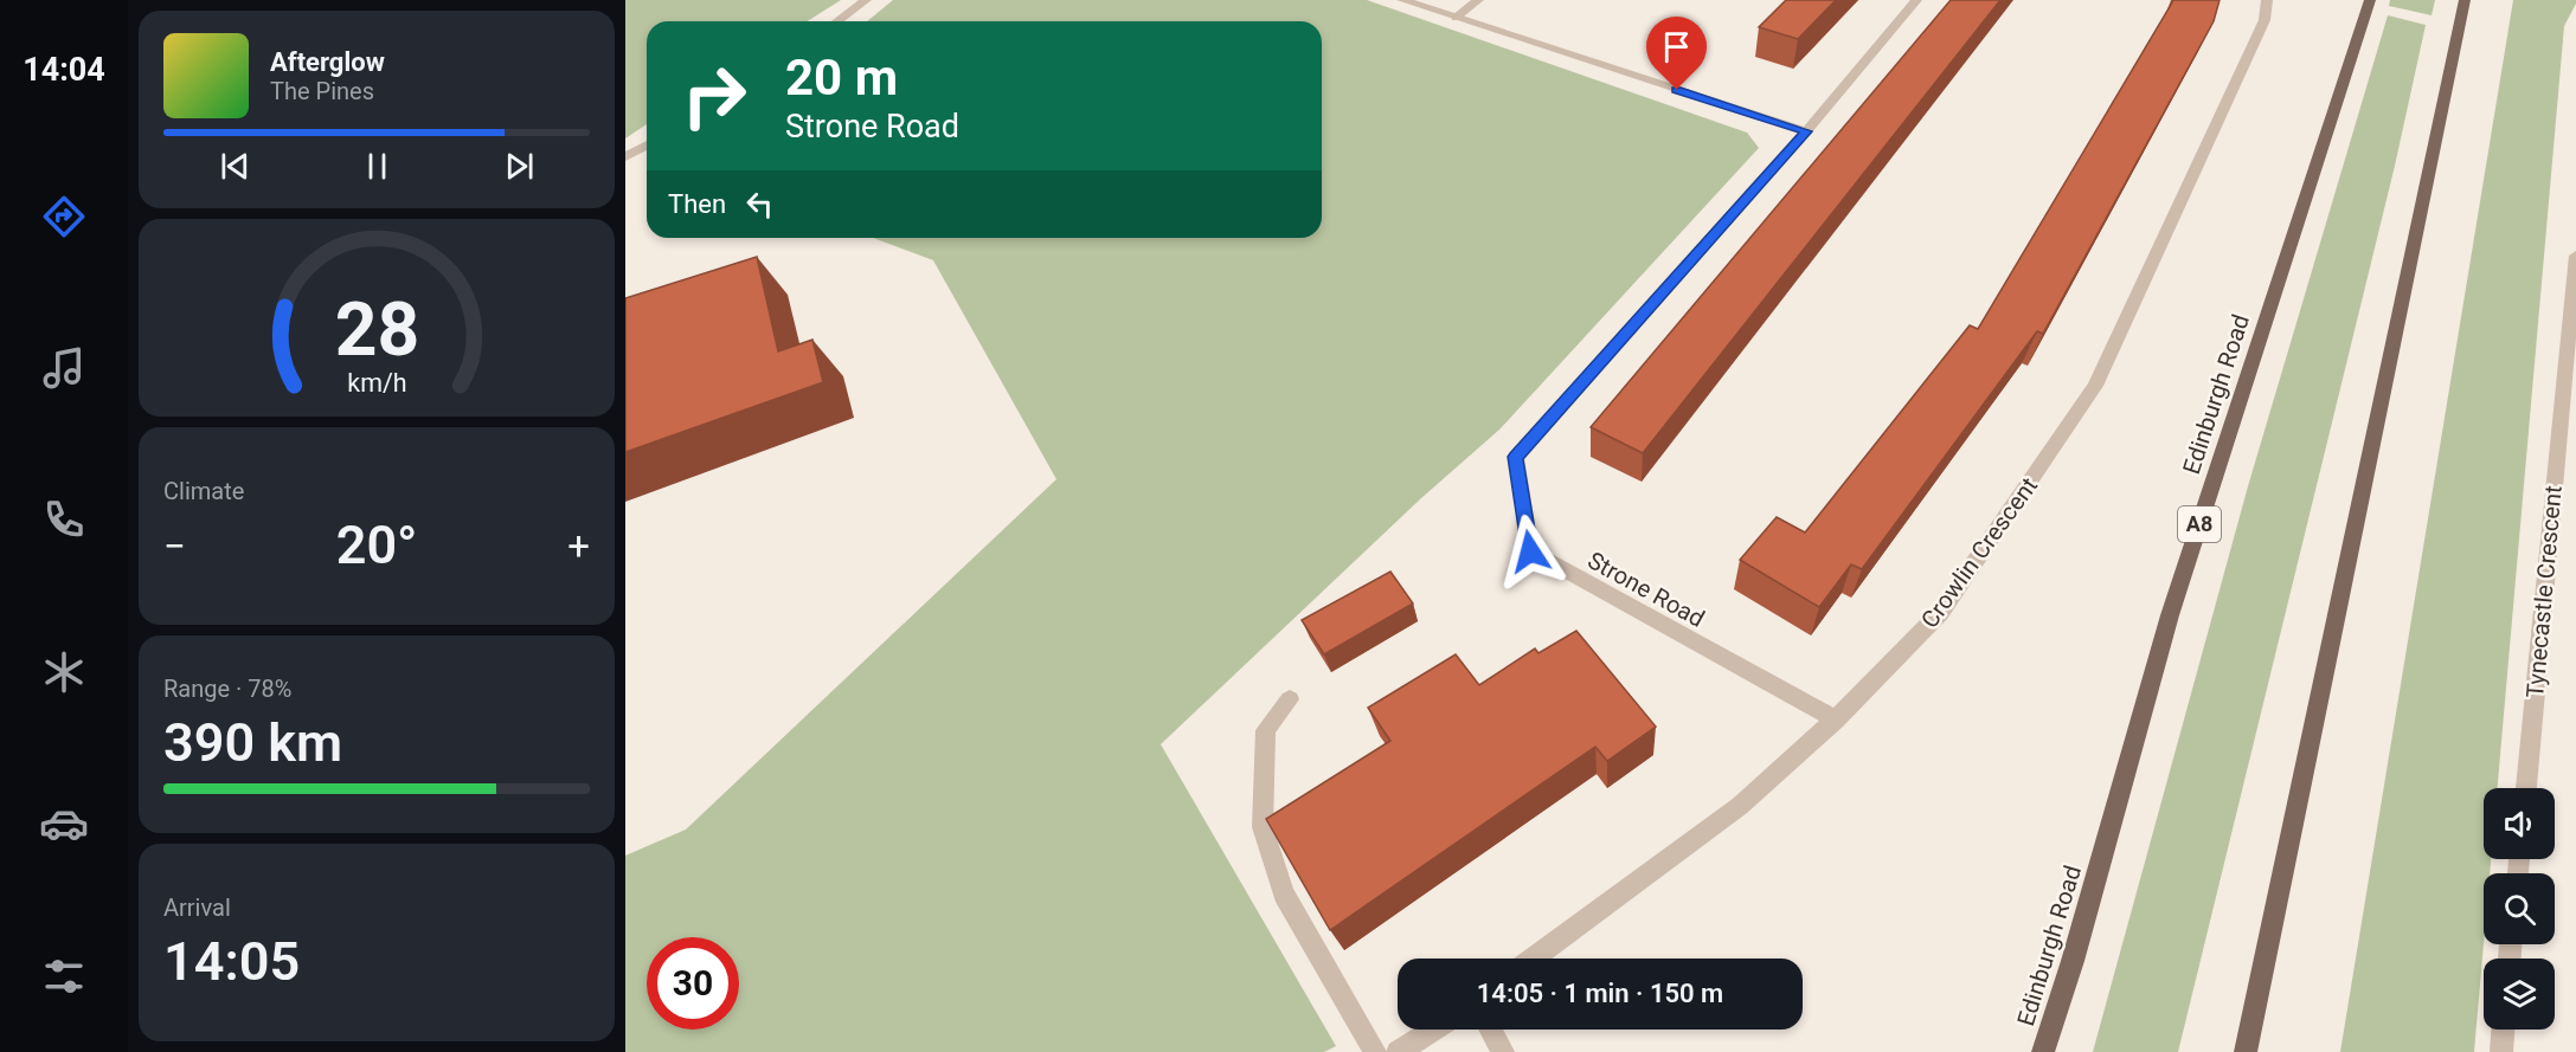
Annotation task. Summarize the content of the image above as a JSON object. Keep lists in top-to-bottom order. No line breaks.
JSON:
{"streets":{"main road":["Edinburgh Road","A8"],"street":["Crowlin Crescent","Strone Road","Tynecastle Crescent"]},"crossings":[["Crowlin Crescent","Strone Road"]],"page":{"tabs":"14:04","turn":["20 m","Strone Road"],"song":["Afterglow","The Pines"],"then":"Then","tile":["Climate",["Range · 78%","390 km"],["Arrival","14:05"]],"heat":["−","20°","+"],"limit":"30","trip":"14:05 · 1 min · 150 m","gauge":["28","km/h"]}}
